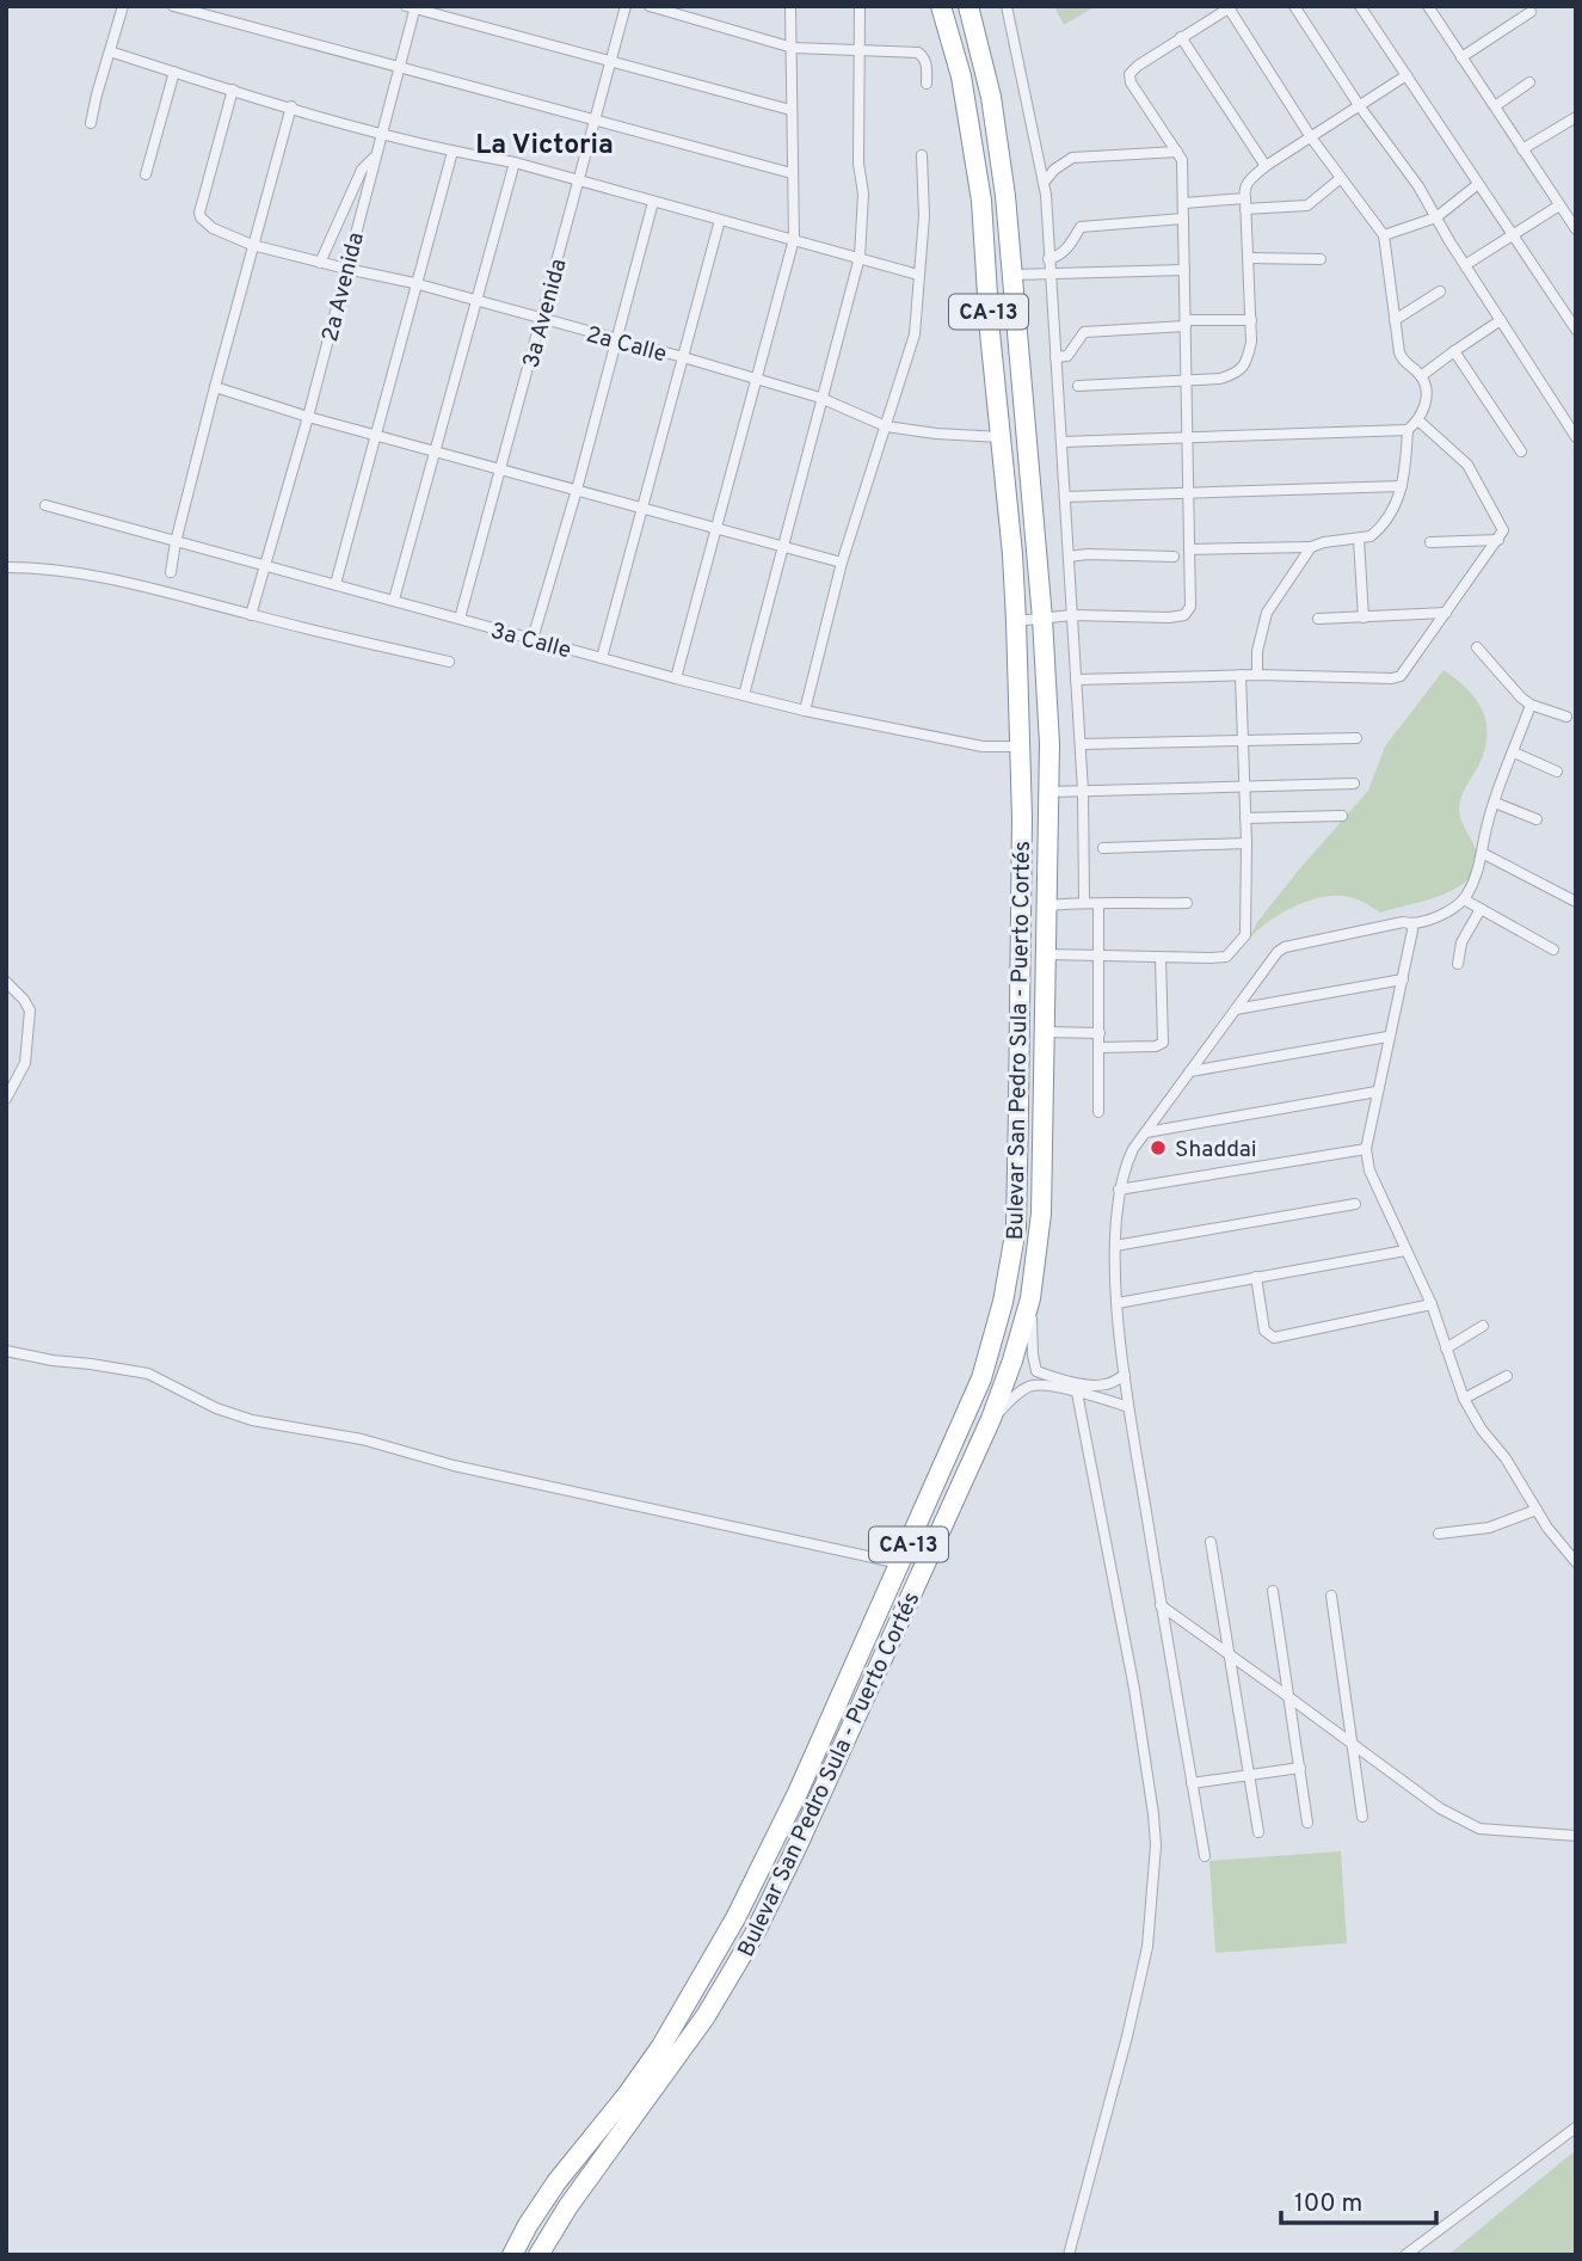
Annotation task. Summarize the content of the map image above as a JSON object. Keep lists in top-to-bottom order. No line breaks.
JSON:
{"streets":{"highway":["CA-13","Bulevar San Pedro Sula - Puerto Cortés"],"street":["2a Avenida","3a Avenida","2a Calle","3a Calle"]},"crossings":[["2a Avenida","2a Calle"],["2a Avenida","3a Calle"],["3a Avenida","2a Calle"],["3a Avenida","3a Calle"],["2a Calle","Bulevar San Pedro Sula - Puerto Cortés"],["3a Calle","Bulevar San Pedro Sula - Puerto Cortés"]],"districts":["La Victoria"],"places":["Shaddai"],"scale_bar":"100 m"}
